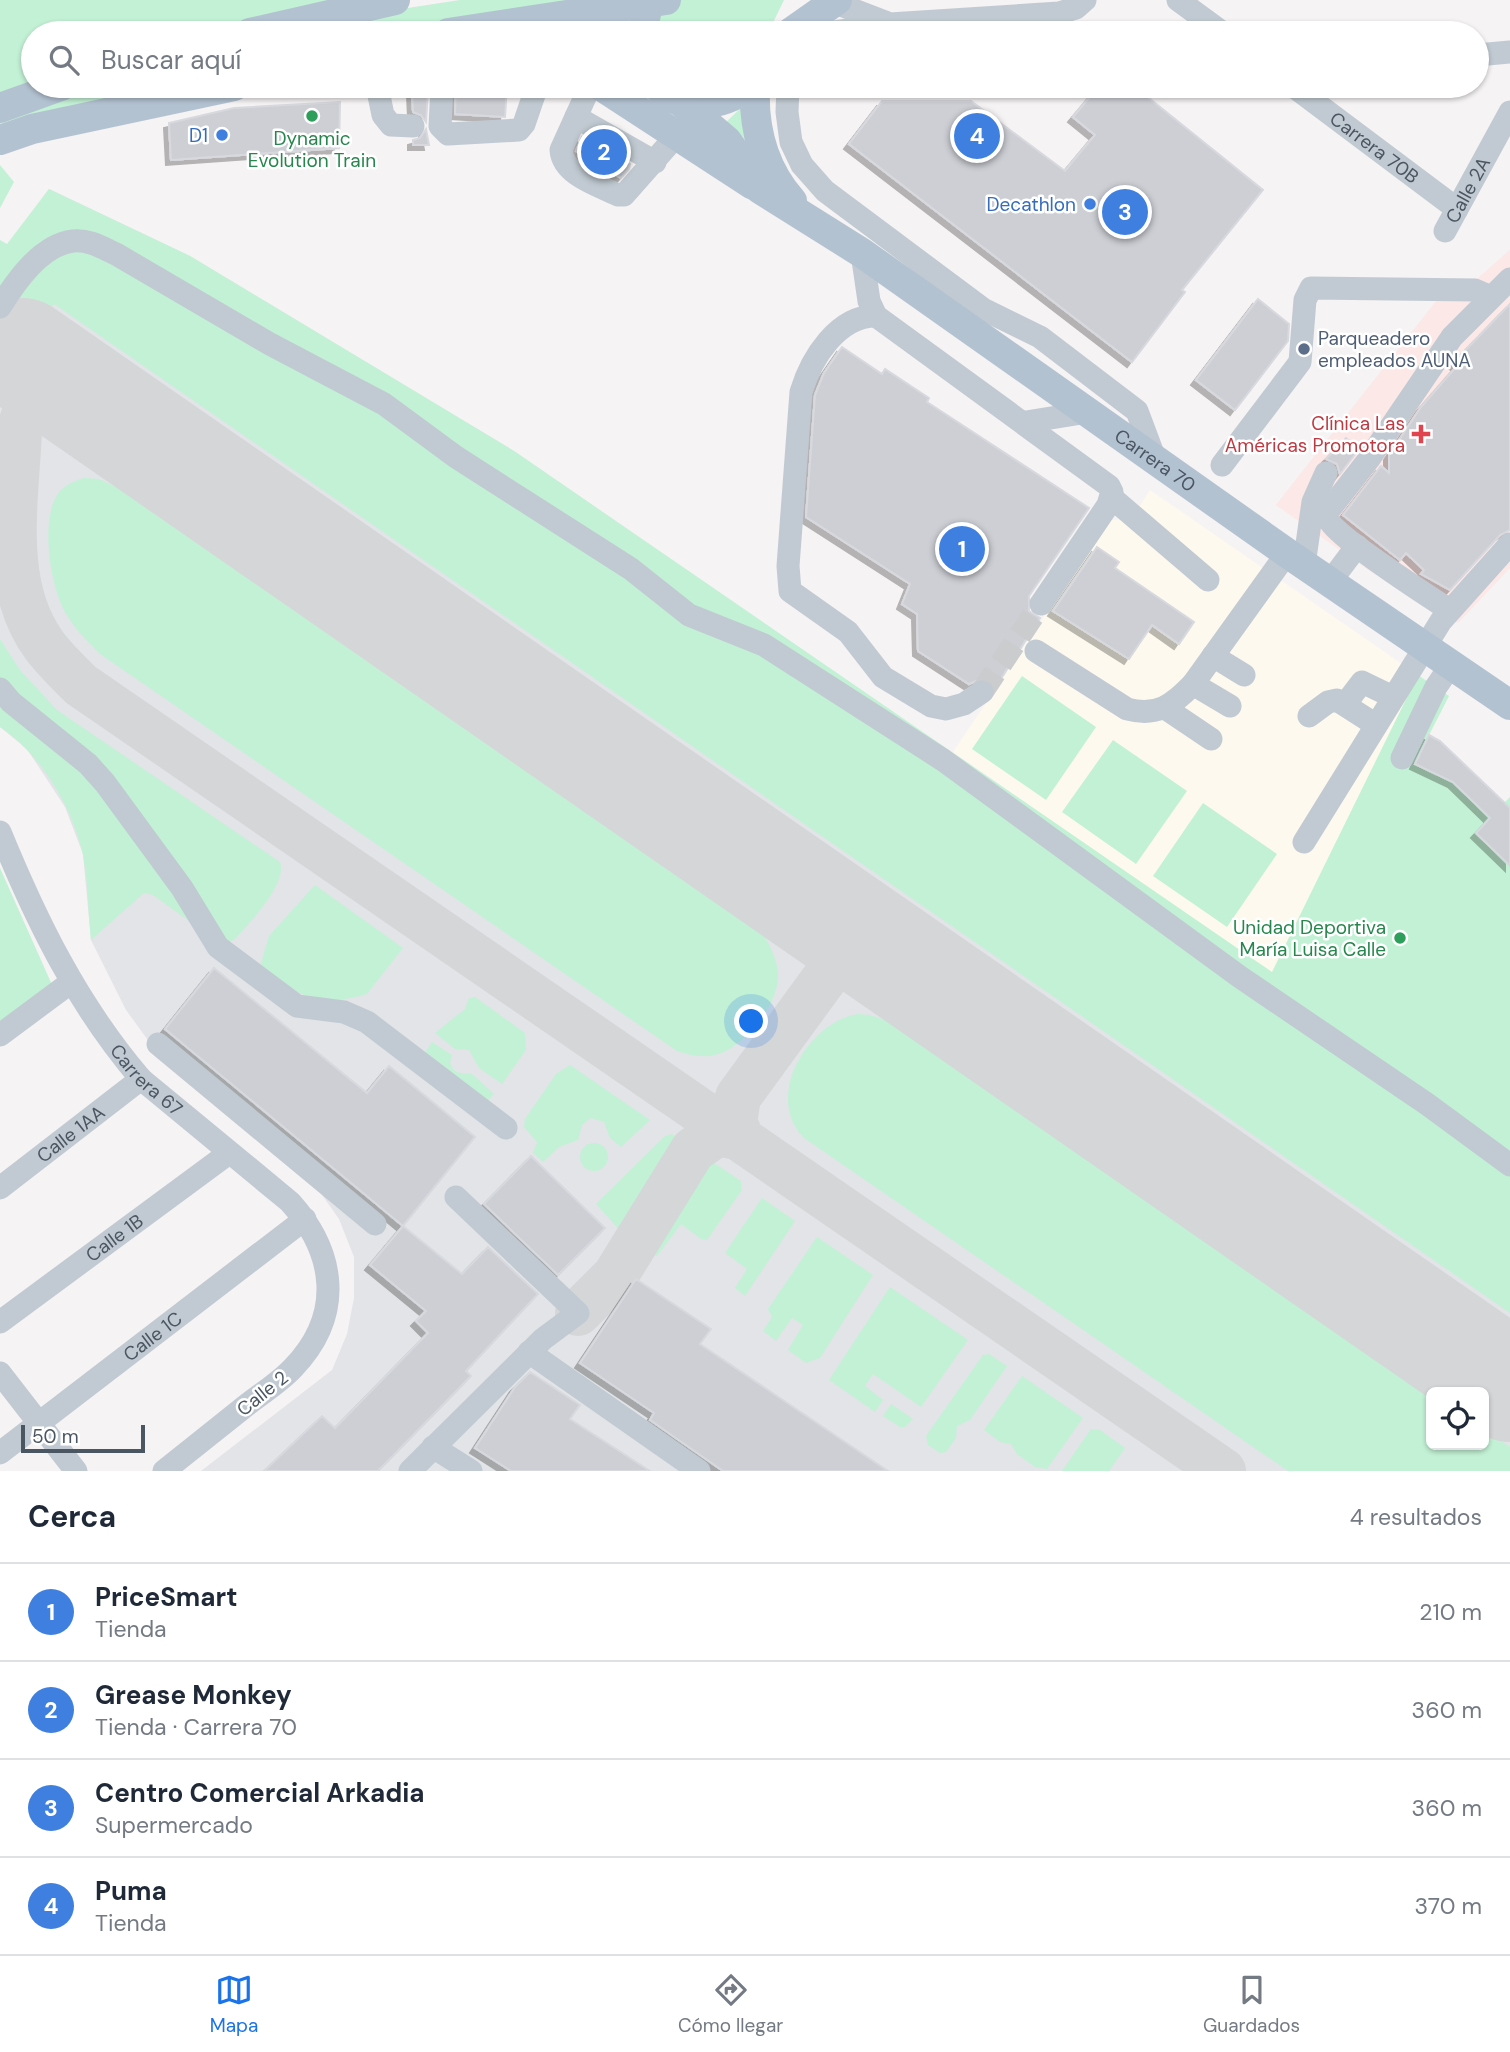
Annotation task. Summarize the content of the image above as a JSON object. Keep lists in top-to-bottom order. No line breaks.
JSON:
{"streets":{"main road":["Carrera 70"],"street":["Carrera 70B","Calle 2A","Carrera 67","Calle 1AA","Calle 1B","Calle 1C","Calle 2"]},"crossings":[["Carrera 70B","Calle 2A"],["Carrera 67","Calle 1AA"],["Carrera 67","Calle 1B"],["Carrera 67","Calle 1C"],["Carrera 67","Calle 2"]],"places":{"other":["Dynamic Evolution Train","D1","Decathlon","Parqueadero empleados AUNA","Unidad Deportiva María Luisa Calle"],"health":["Clínica Las Américas Promotora"]},"scale_bar":"50 m","page":{"search":"Buscar aquí","pins":["4","2","3","1"],"scale":"50 m","heading":["Cerca","4 resultados"],"list":[{"mark":"1","name":"PriceSmart","note":"Tienda","value":"210 m"},{"mark":"2","name":"Grease Monkey","note":"Tienda · Carrera 70","value":"360 m"},{"mark":"3","name":"Centro Comercial Arkadia","note":"Supermercado","value":"360 m"},{"mark":"4","name":"Puma","note":"Tienda","value":"370 m"}],"nav":["Mapa","Cómo llegar","Guardados"]}}
